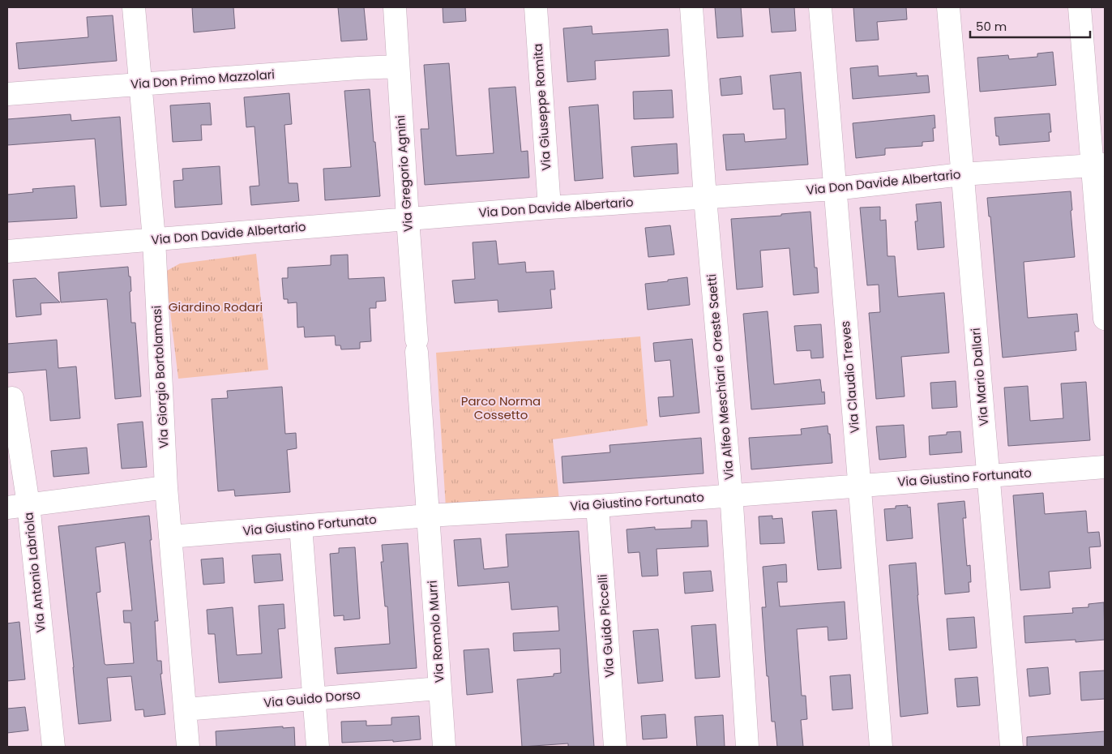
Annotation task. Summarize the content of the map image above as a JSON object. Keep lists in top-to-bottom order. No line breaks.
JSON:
{"streets":{"street":["Via Don Primo Mazzolari","Via Giuseppe Romita","Via Gregorio Agnini","Via Don Davide Albertario","Via Giorgio Bortolamasi","Via Alfeo Meschiari e Oreste Saetti","Via Claudio Treves","Via Mario Dallari","Via Giustino Fortunato","Via Antonio Labriola","Via Guido Piccelli","Via Romolo Murri","Via Guido Dorso"]},"crossings":[["Via Don Primo Mazzolari","Via Gregorio Agnini"],["Via Don Primo Mazzolari","Via Giorgio Bortolamasi"],["Via Giuseppe Romita","Via Don Davide Albertario"],["Via Gregorio Agnini","Via Don Davide Albertario"],["Via Gregorio Agnini","Via Giustino Fortunato"],["Via Gregorio Agnini","Via Romolo Murri"],["Via Don Davide Albertario","Via Giorgio Bortolamasi"],["Via Don Davide Albertario","Via Alfeo Meschiari e Oreste Saetti"],["Via Don Davide Albertario","Via Claudio Treves"],["Via Don Davide Albertario","Via Mario Dallari"],["Via Giorgio Bortolamasi","Via Giustino Fortunato"],["Via Giorgio Bortolamasi","Via Guido Dorso"],["Via Alfeo Meschiari e Oreste Saetti","Via Giustino Fortunato"],["Via Claudio Treves","Via Giustino Fortunato"],["Via Mario Dallari","Via Giustino Fortunato"],["Via Giustino Fortunato","Via Guido Piccelli"],["Via Giustino Fortunato","Via Romolo Murri"],["Via Romolo Murri","Via Guido Dorso"]],"parks":["Giardino Rodari","Parco Norma Cossetto"],"scale_bar":"50 m"}
